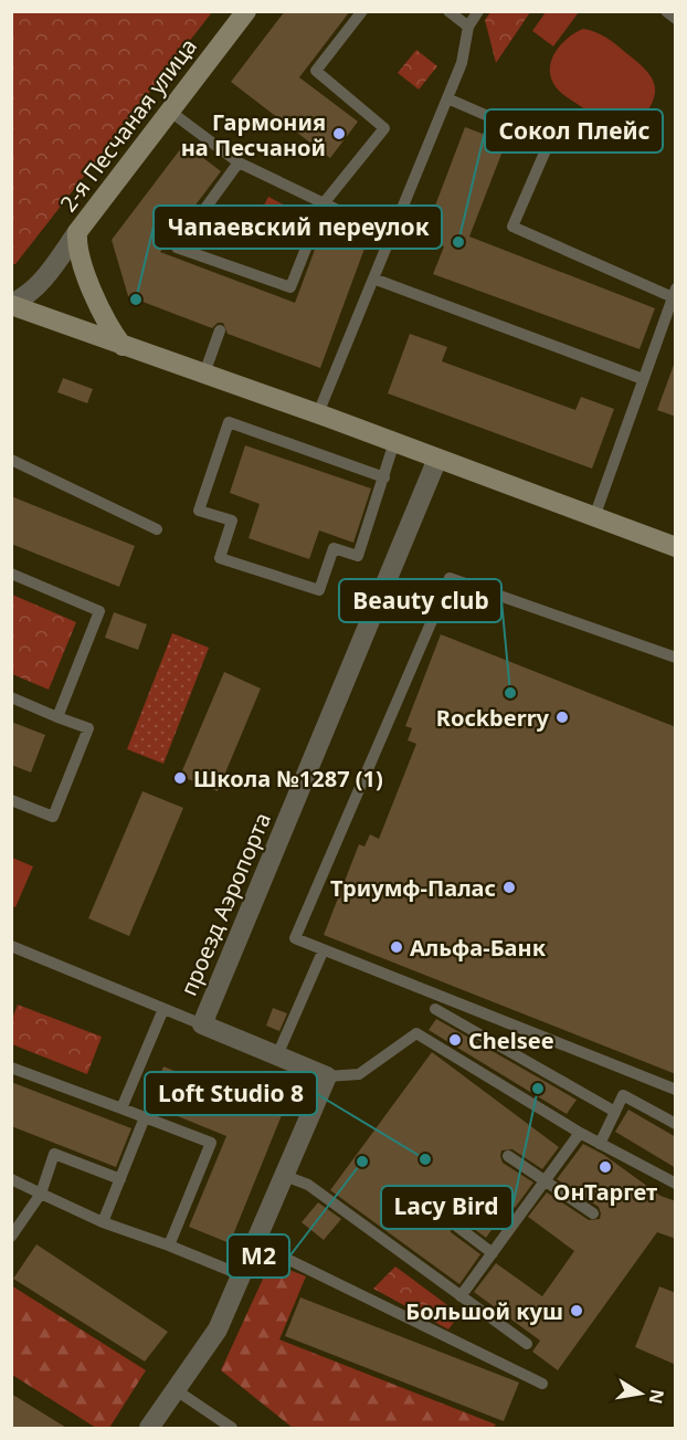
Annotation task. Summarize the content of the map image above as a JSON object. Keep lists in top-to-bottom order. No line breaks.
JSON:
{"streets":{"street":["2-я Песчаная улица","проезд Аэропорта"]},"places":["Гармония на Песчаной","Сокол Плейс","Чапаевский переулок","Beauty club","Rockberry","Школа №1287 (1)","Триумф-Палас","Альфа-Банк","Chelsee","Lacy Bird","Loft Studio 8","M2","ОнТаргет","Большой куш"],"north":"right"}
